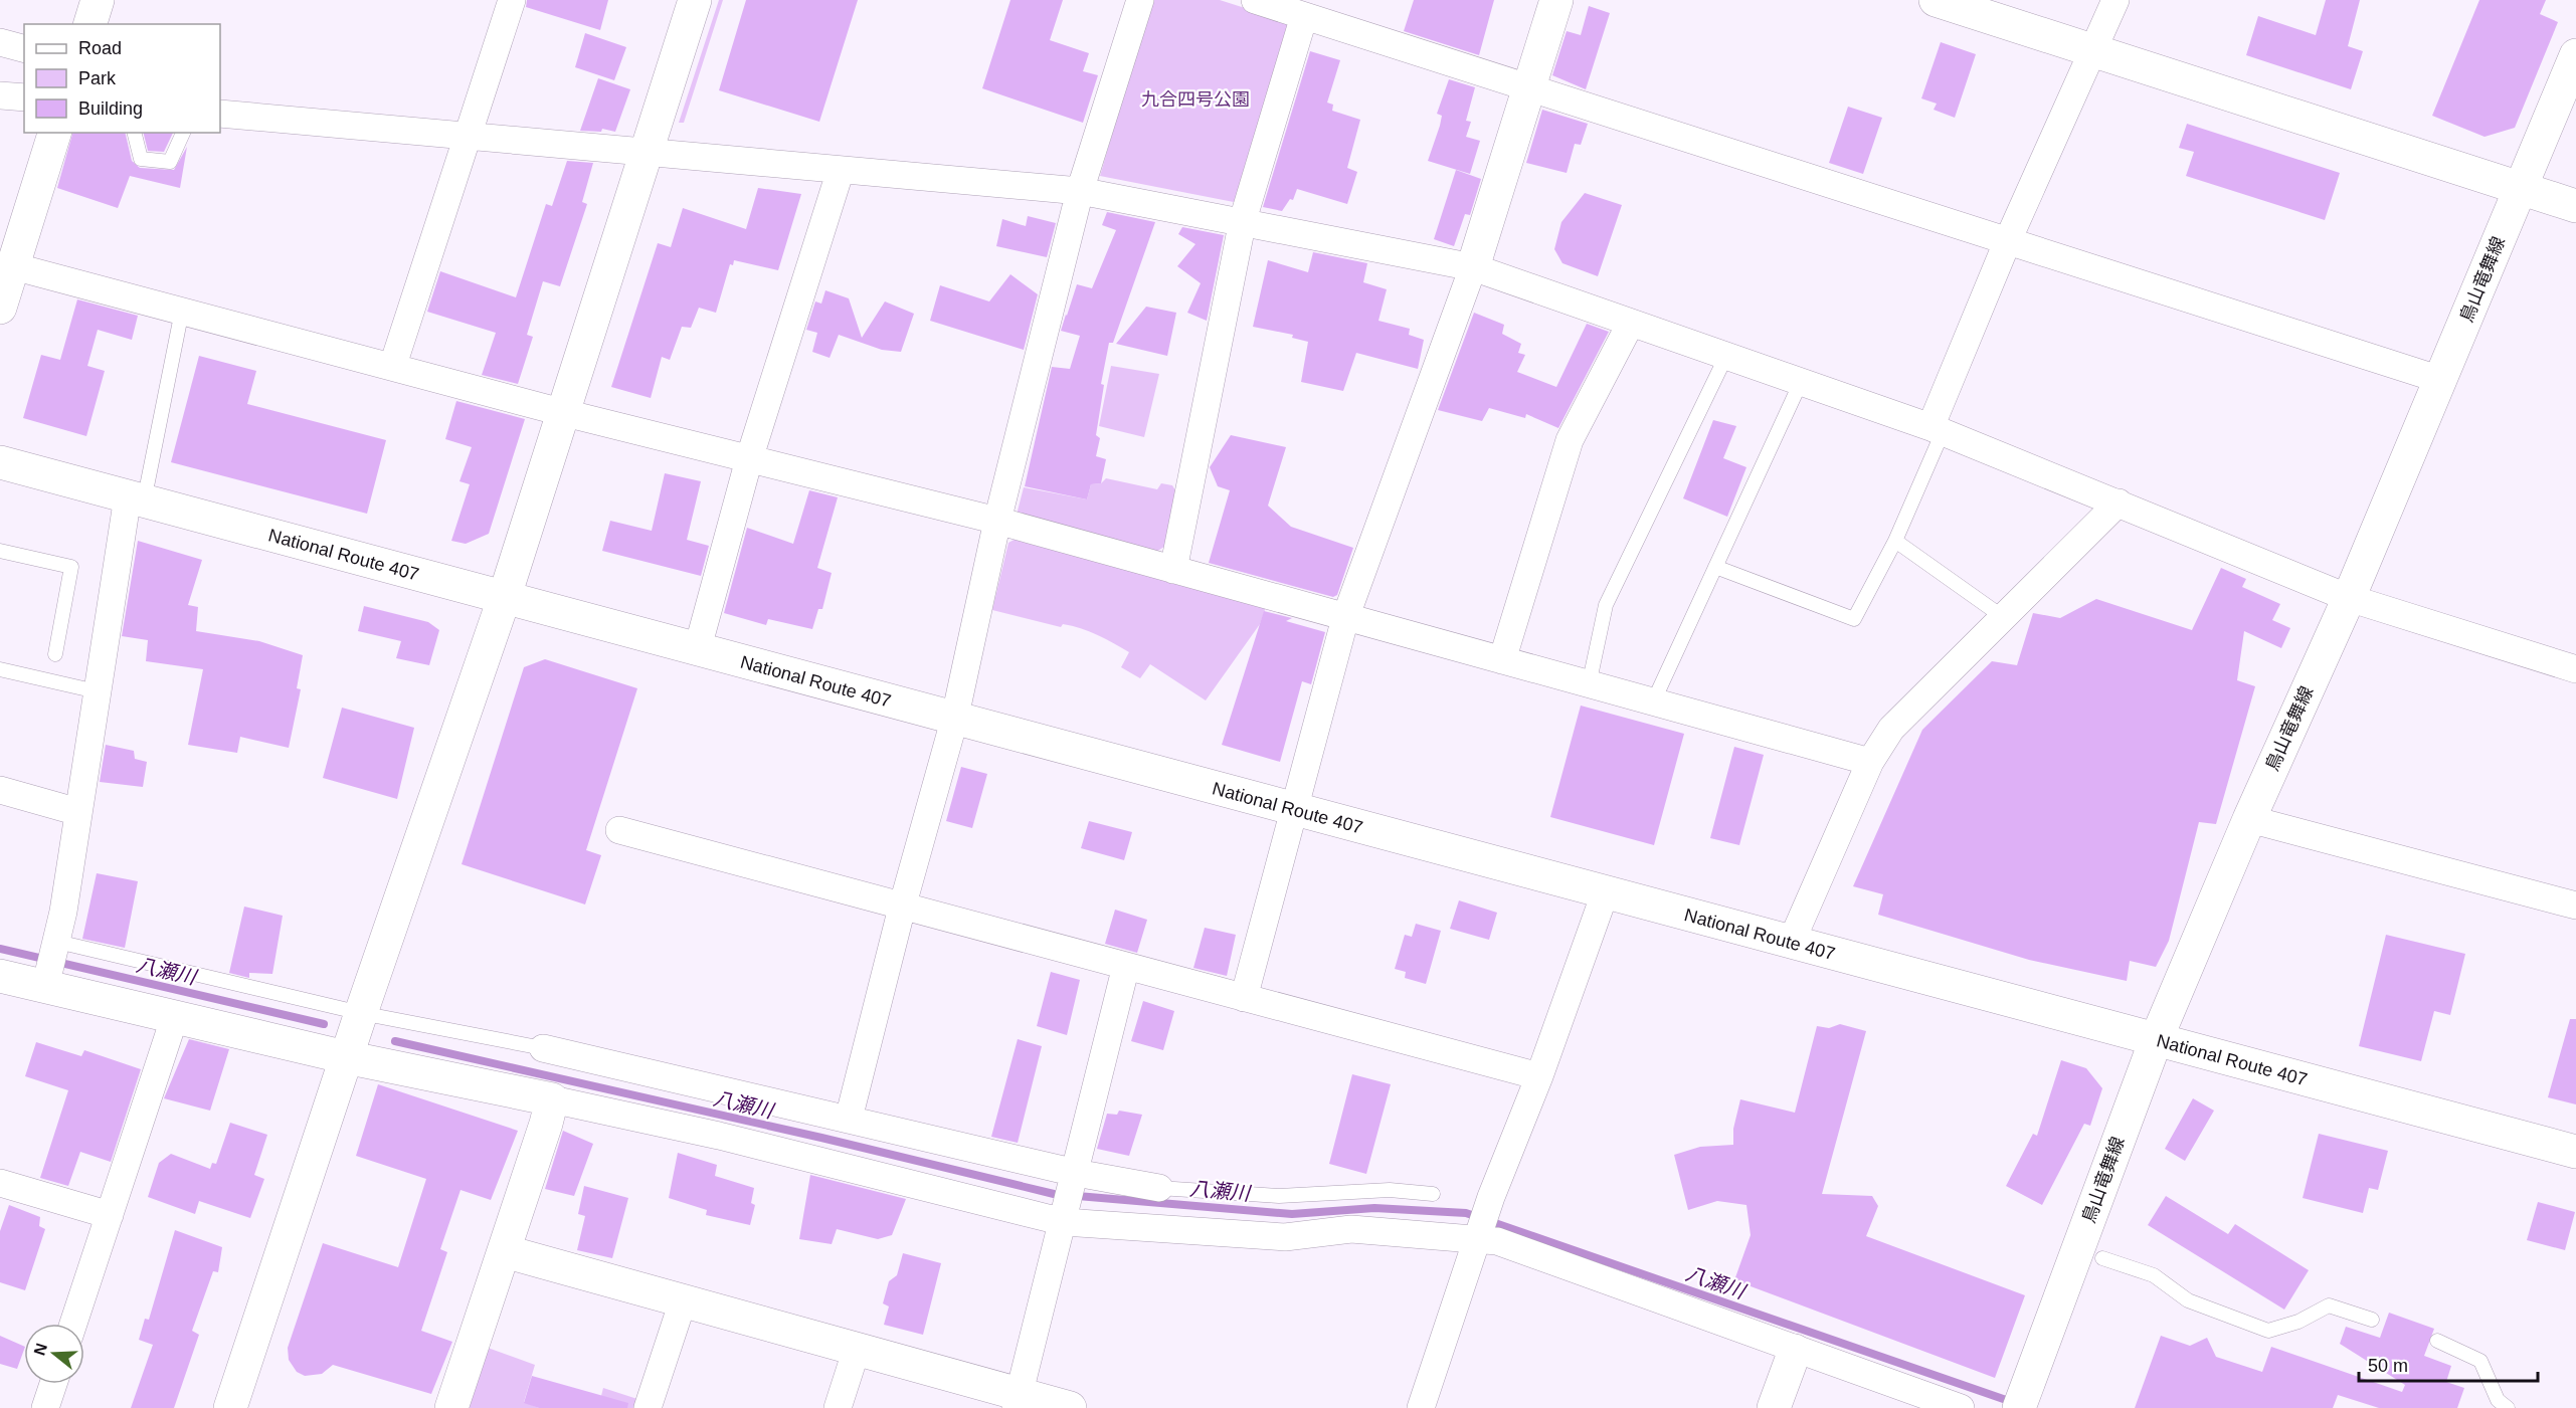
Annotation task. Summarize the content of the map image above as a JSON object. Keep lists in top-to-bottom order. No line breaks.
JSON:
{"streets":{"main road":["鳥山竜舞線","National Route 407"]},"crossings":[["鳥山竜舞線","National Route 407"]],"water":["八瀬川"],"parks":["九合四号公園"],"legend":["Road","Park","Building"],"scale_bar":"50 m","north":"left"}
